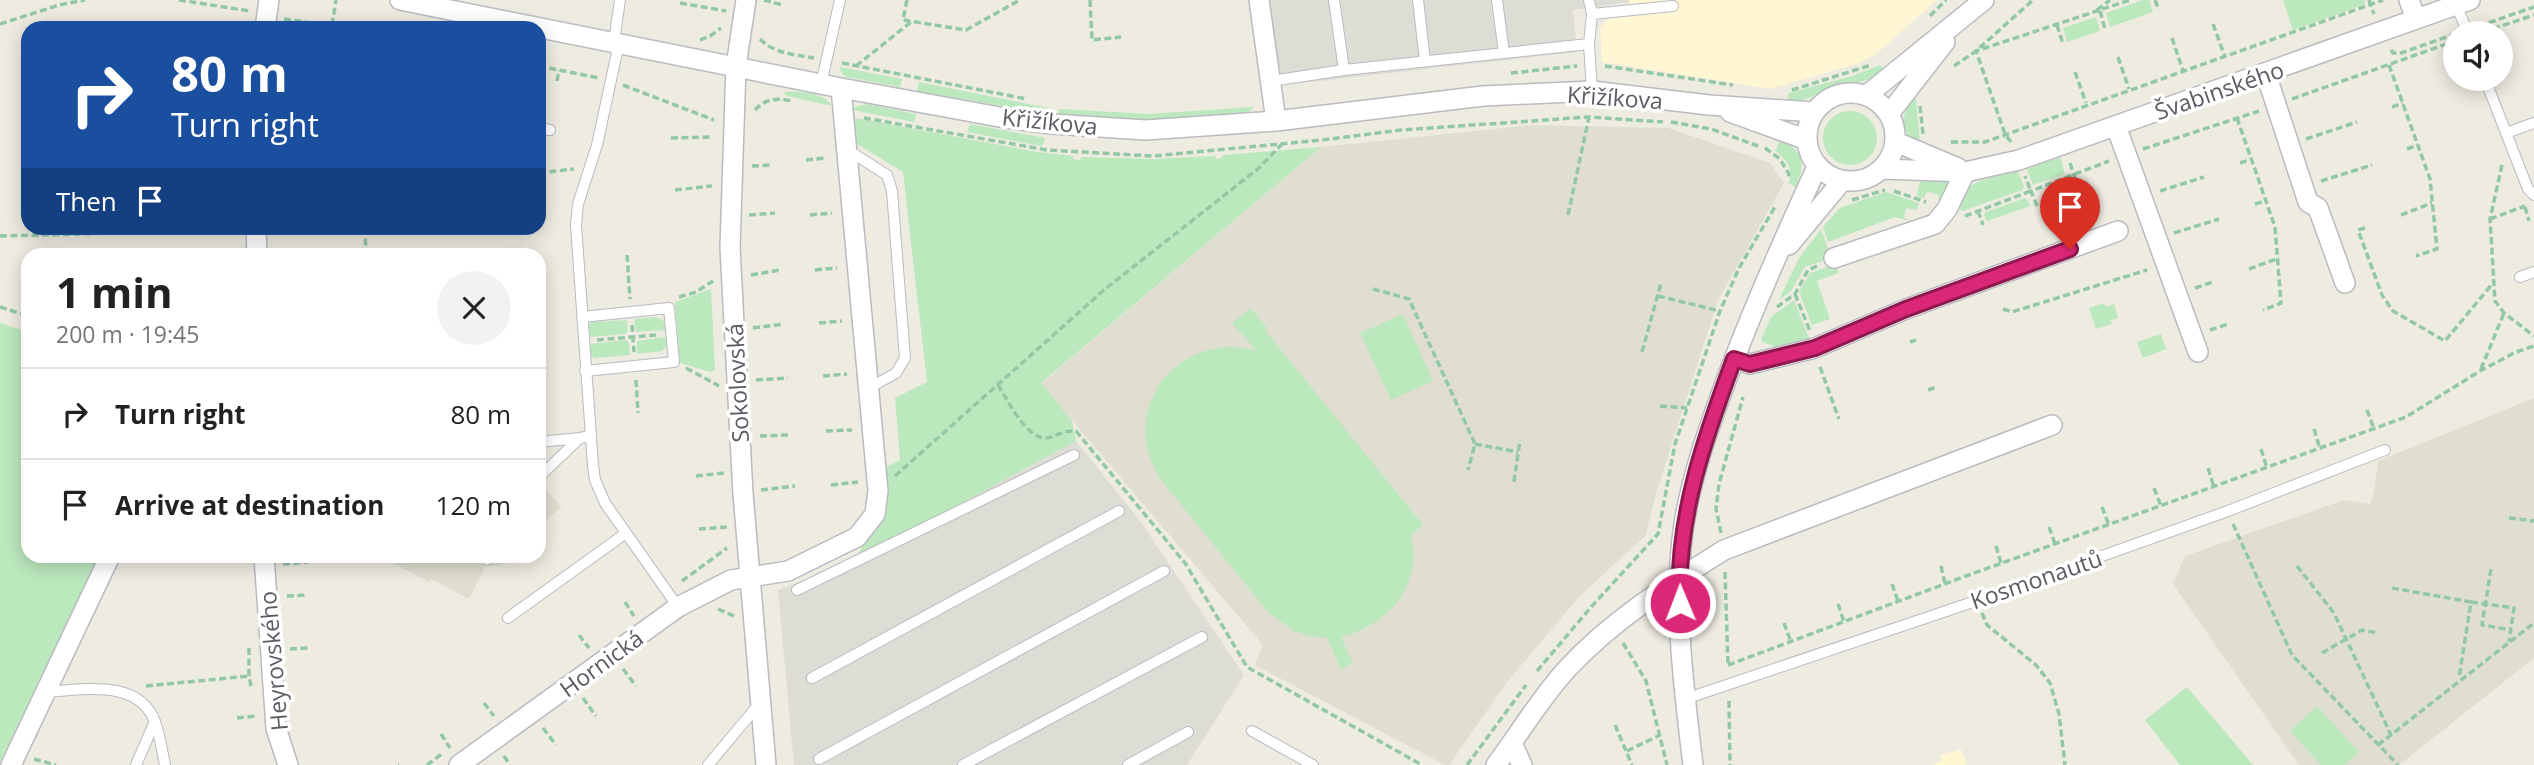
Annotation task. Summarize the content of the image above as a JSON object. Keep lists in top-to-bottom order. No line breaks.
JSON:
{"streets":{"street":["Švabinského","Křižíkova","Sokolovská","Heyrovského","Hornická"],"lane":["Kosmonautů"]},"crossings":[["Švabinského","Křižíkova"],["Křižíkova","Sokolovská"],["Sokolovská","Hornická"]],"page":{"turn":["80 m","Turn right"],"then":"Then","heading":["1 min","200 m · 19:45"],"list":[{"name":"Turn right","value":"80 m"},{"name":"Arrive at destination","value":"120 m"}]}}
